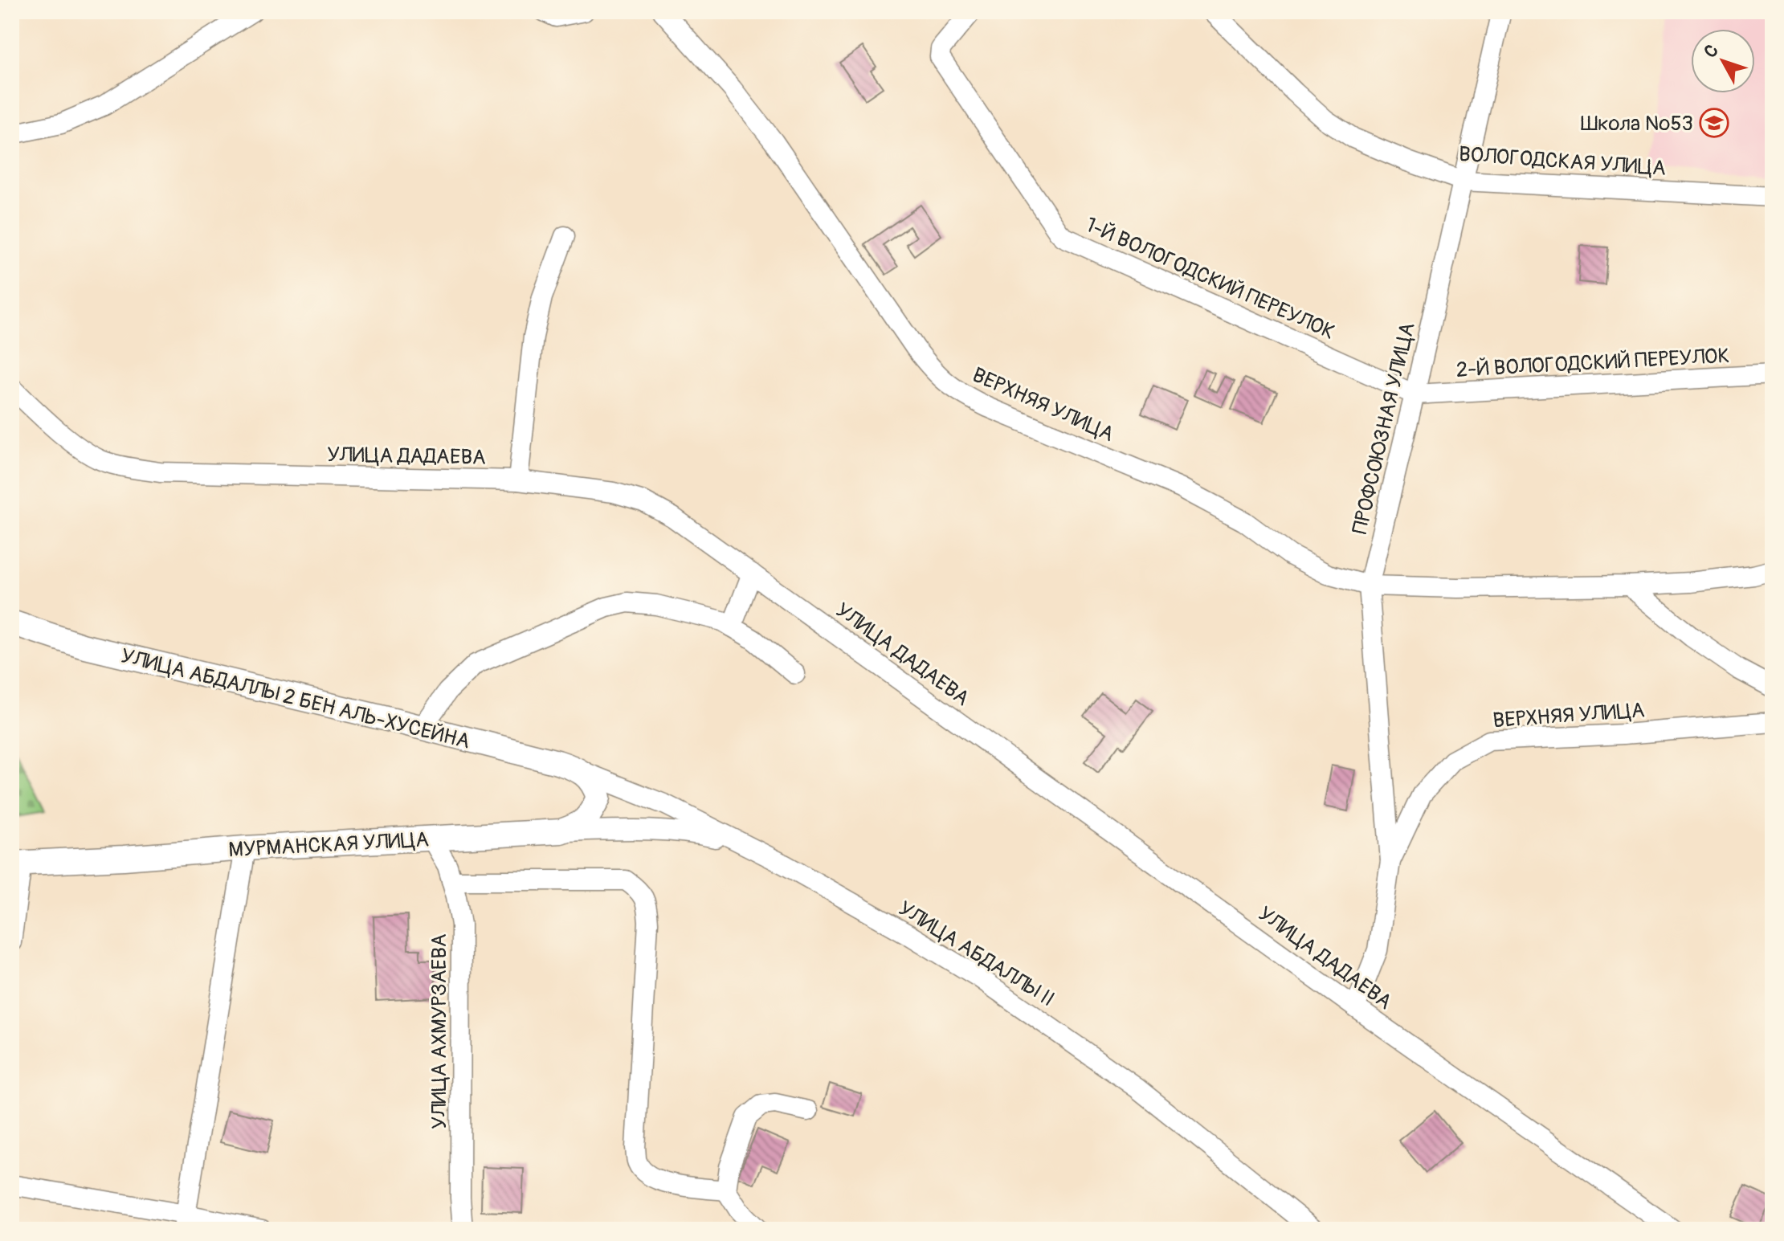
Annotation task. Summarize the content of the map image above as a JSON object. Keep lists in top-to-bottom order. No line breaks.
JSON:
{"streets":{"main road":["УЛИЦА АБДАЛЛЫ 2 БЕН АЛЬ-ХУСЕЙНА","МУРМАНСКАЯ УЛИЦА"],"street":["ВОЛОГОДСКАЯ УЛИЦА","1-Й ВОЛОГОДСКИЙ ПЕРЕУЛОК","2-Й ВОЛОГОДСКИЙ ПЕРЕУЛОК","ВЕРХНЯЯ УЛИЦА","ПРОФСОЮЗНАЯ УЛИЦА","УЛИЦА ДАДАЕВА","УЛИЦА АБДАЛЛЫ II","УЛИЦА АХМУРЗАЕВА"]},"crossings":[["ВОЛОГОДСКАЯ УЛИЦА","ПРОФСОЮЗНАЯ УЛИЦА"],["1-Й ВОЛОГОДСКИЙ ПЕРЕУЛОК","2-Й ВОЛОГОДСКИЙ ПЕРЕУЛОК"],["1-Й ВОЛОГОДСКИЙ ПЕРЕУЛОК","ПРОФСОЮЗНАЯ УЛИЦА"],["2-Й ВОЛОГОДСКИЙ ПЕРЕУЛОК","ПРОФСОЮЗНАЯ УЛИЦА"],["ВЕРХНЯЯ УЛИЦА","ПРОФСОЮЗНАЯ УЛИЦА"],["УЛИЦА АБДАЛЛЫ 2 БЕН АЛЬ-ХУСЕЙНА","МУРМАНСКАЯ УЛИЦА"],["УЛИЦА АБДАЛЛЫ 2 БЕН АЛЬ-ХУСЕЙНА","УЛИЦА АБДАЛЛЫ II"],["МУРМАНСКАЯ УЛИЦА","УЛИЦА АБДАЛЛЫ II"],["МУРМАНСКАЯ УЛИЦА","УЛИЦА АХМУРЗАЕВА"]],"places":{"school or university":["Школа №53"]},"north":"top left"}
